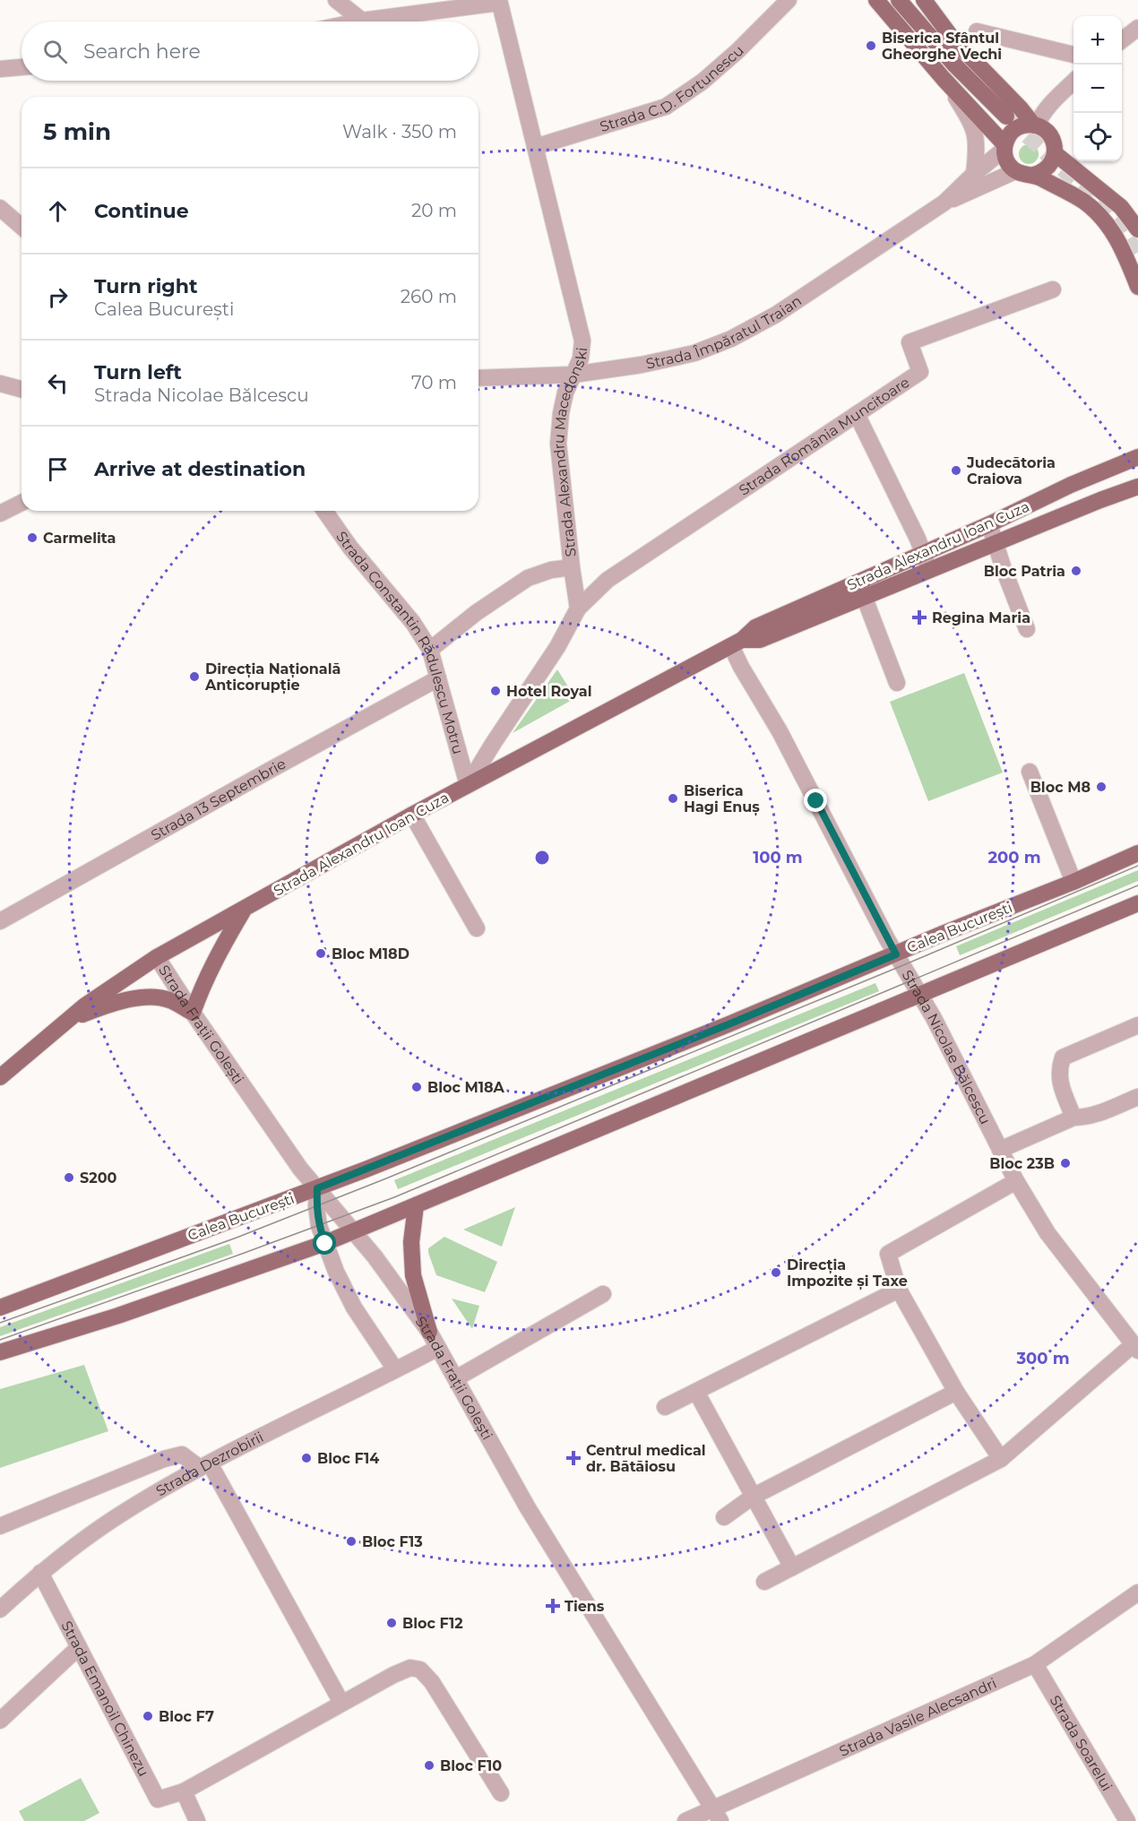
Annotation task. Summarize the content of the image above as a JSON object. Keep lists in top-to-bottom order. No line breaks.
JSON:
{"streets":{"main road":["Strada Alexandru Ioan Cuza","Calea București"],"street":["Strada C.D. Fortunescu","Strada Împăratul Traian","Strada România Muncitoare","Strada Alexandru Macedonski","Strada Constantin Rădulescu Motru","Strada 13 Septembrie","Strada Frații Golești","Strada Nicolae Bălcescu","Strada Dezrobirii","Strada Emanoil Chinezu","Strada Vasile Alecsandri","Strada Soarelui"]},"crossings":[["Strada C.D. Fortunescu","Strada Alexandru Macedonski"],["Strada Împăratul Traian","Strada Alexandru Macedonski"],["Strada România Muncitoare","Strada Alexandru Macedonski"],["Strada Alexandru Ioan Cuza","Strada Constantin Rădulescu Motru"],["Strada Alexandru Ioan Cuza","Strada Frații Golești"],["Strada Alexandru Ioan Cuza","Strada Nicolae Bălcescu"],["Strada Constantin Rădulescu Motru","Strada 13 Septembrie"],["Calea București","Strada Frații Golești"],["Calea București","Strada Nicolae Bălcescu"],["Strada Frații Golești","Strada Dezrobirii"],["Strada Frații Golești","Strada Vasile Alecsandri"],["Strada Dezrobirii","Strada Emanoil Chinezu"],["Strada Vasile Alecsandri","Strada Soarelui"]],"places":{"other":["Biserica Sfântul Gheorghe Vechi","Judecătoria Craiova","Carmelita","Bloc Patria","Direcția Națională Anticorupție","Hotel Royal","Bloc M8","Biserica Hagi Enuș","Bloc M18D","Bloc M18A","Bloc 23B","S200","Direcția Impozite și Taxe","Bloc F14","Bloc F13","Bloc F12","Bloc F7","Bloc F10"],"health":["Regina Maria","Centrul medical dr. Bătăiosu","Tiens"]},"page":{"map_buttons":["+","−"],"search":"Search here","heading":["5 min","Walk · 350 m"],"list":[["Continue","20 m"],["Turn right","Calea București","260 m"],["Turn left","Strada Nicolae Bălcescu","70 m"],"Arrive at destination"]},"rings":["100 m","200 m","300 m"]}
